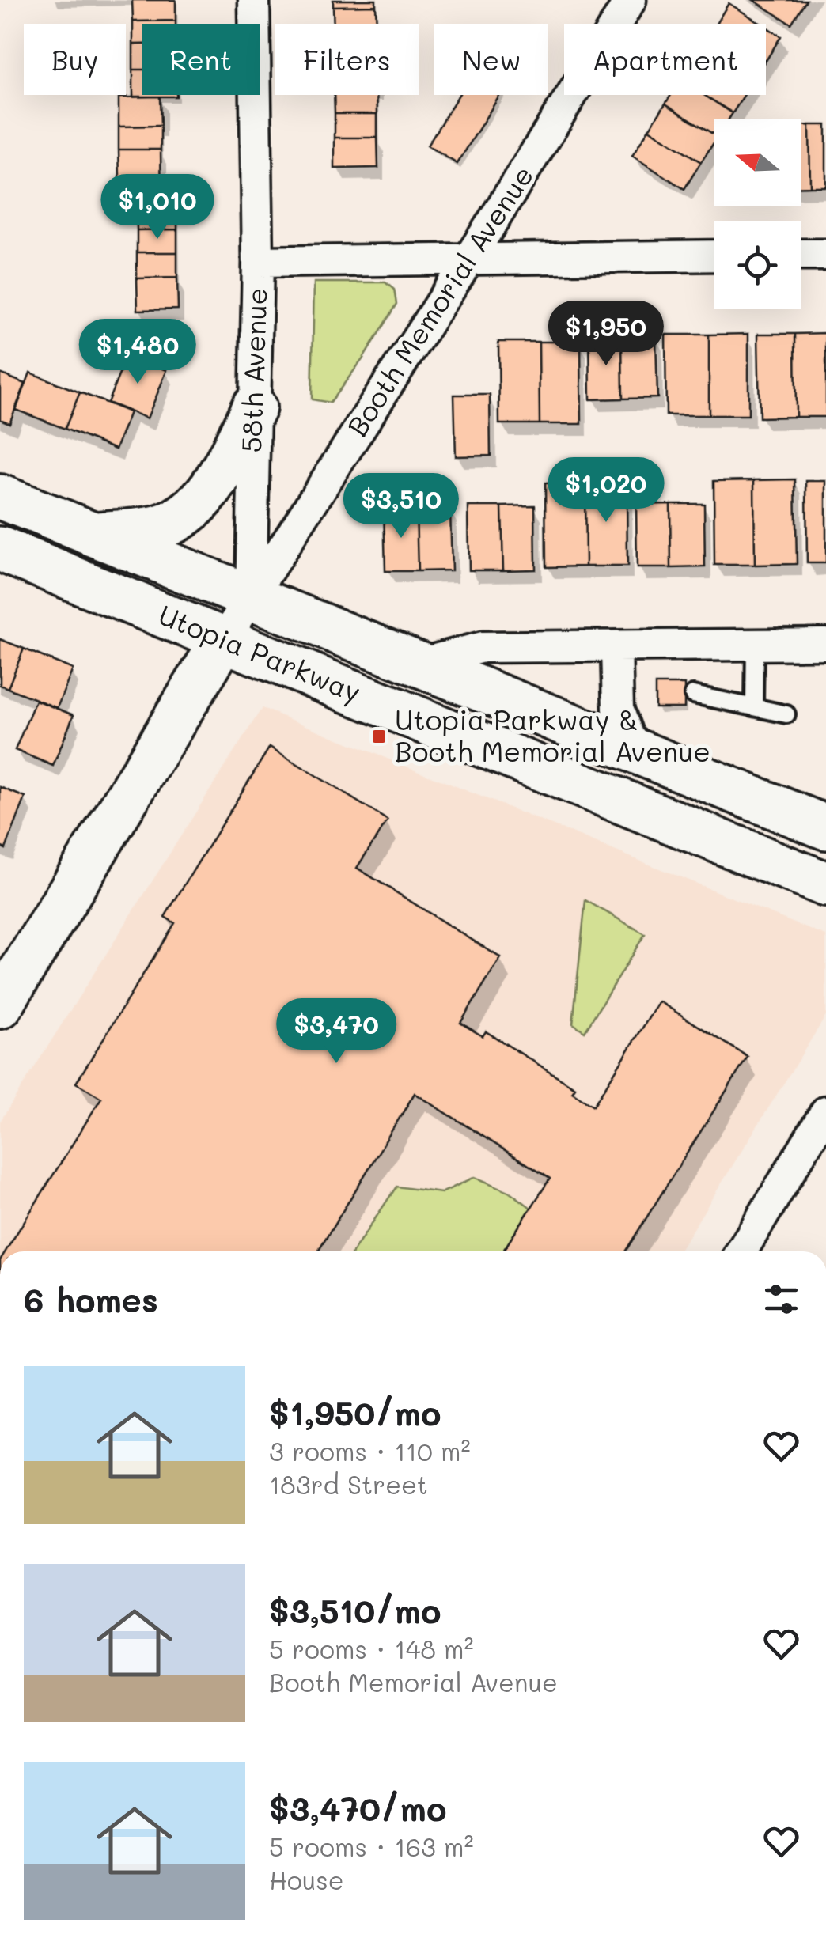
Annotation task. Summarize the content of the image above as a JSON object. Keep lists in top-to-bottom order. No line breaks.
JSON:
{"streets":{"main road":["Booth Memorial Avenue","Utopia Parkway"],"street":["58th Avenue"]},"crossings":[["Booth Memorial Avenue","58th Avenue"],["Booth Memorial Avenue","Utopia Parkway"],["58th Avenue","Utopia Parkway"]],"places":{"transit":["Utopia Parkway & Booth Memorial Avenue"]},"north":"left","page":{"chip":["Buy","Rent","Filters","New","Apartment"],"price":["$1,010","$1,950","$1,480","$1,020","$3,510","$3,470"],"heading":"6 homes","list":[{"name":"$1,950/mo","note":"3 rooms · 110 m² · 183rd Street"},{"name":"$3,510/mo","note":"5 rooms · 148 m² · Booth Memorial Avenue"},{"name":"$3,470/mo","note":"5 rooms · 163 m² · House"}]}}
